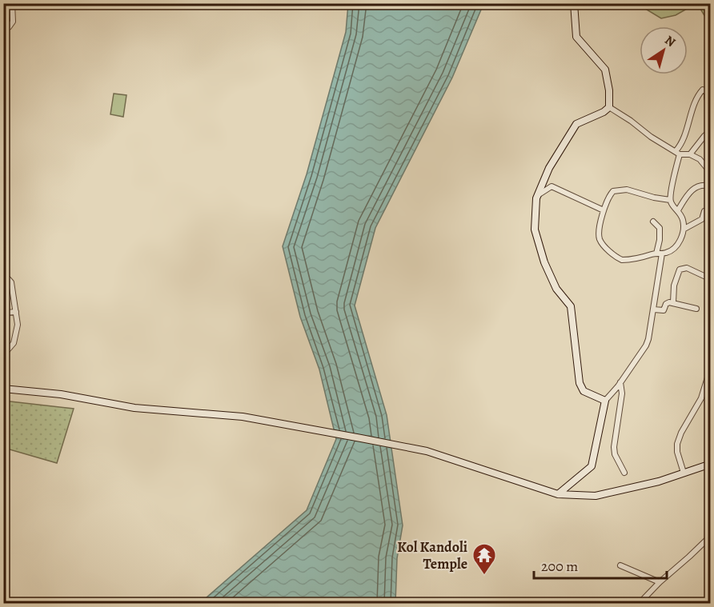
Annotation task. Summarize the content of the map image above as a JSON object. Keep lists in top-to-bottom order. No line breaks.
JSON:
{"places":{"temple":["Kol Kandoli Temple"]},"scale_bar":"200 m","north":"top right"}
